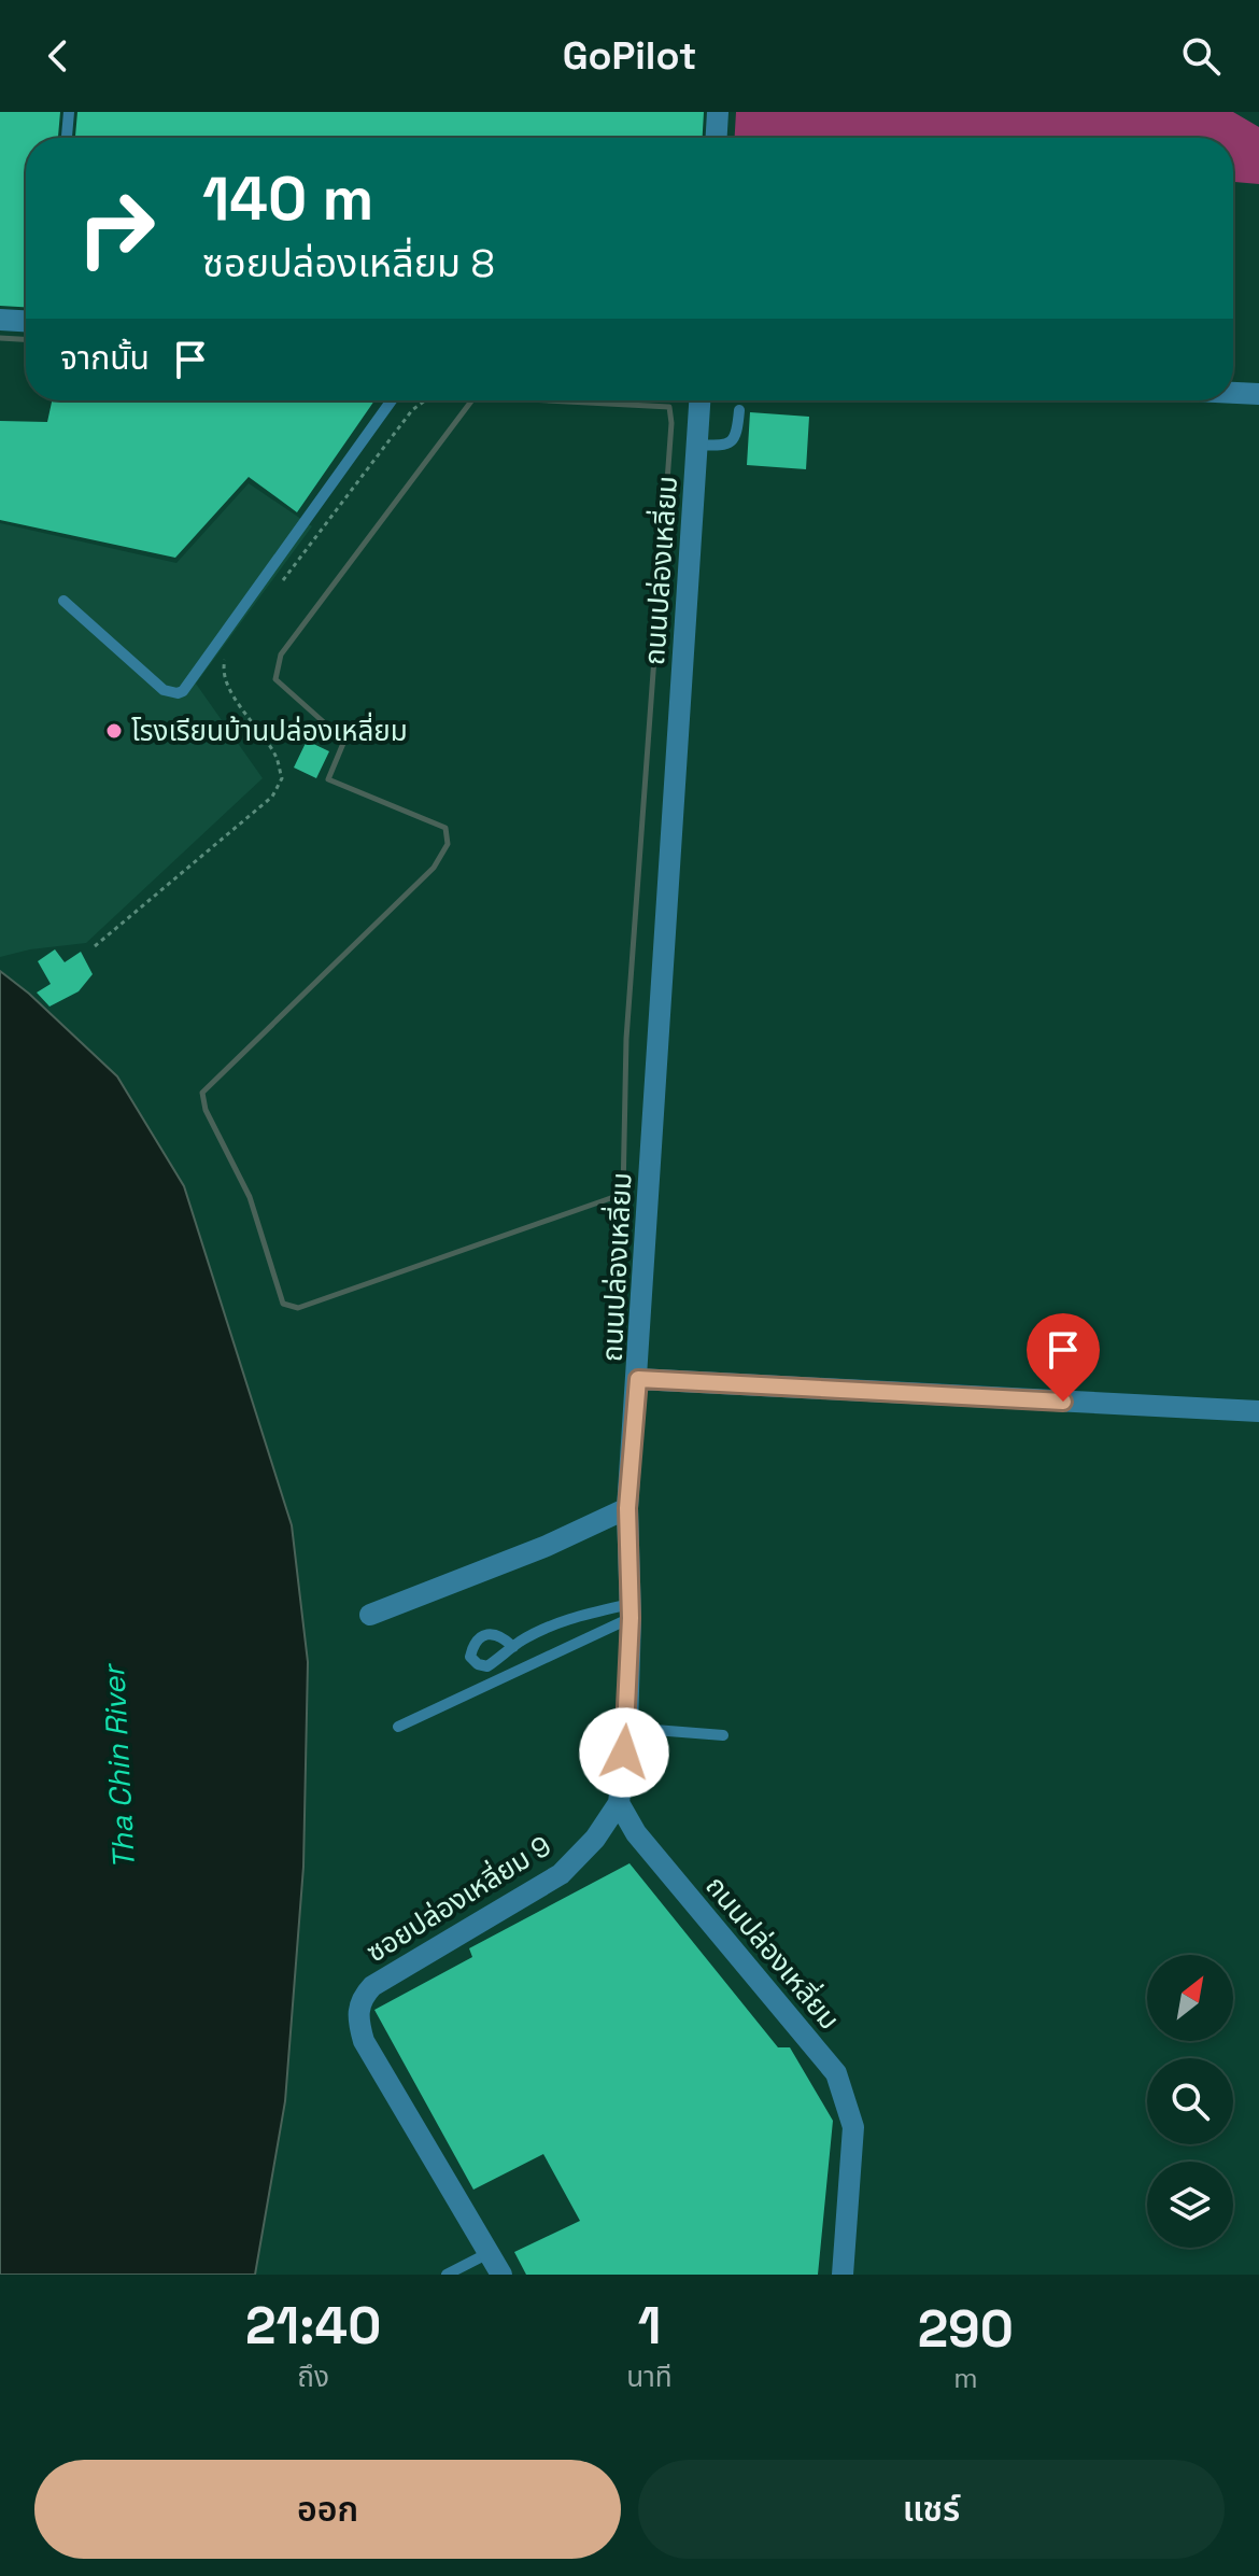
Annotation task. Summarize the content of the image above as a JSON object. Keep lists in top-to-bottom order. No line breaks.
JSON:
{"streets":{"street":["ถนนปล่องเหลี่ยม","ซอยปล่องเหลี่ยม 9"]},"crossings":[["ถนนปล่องเหลี่ยม","ซอยปล่องเหลี่ยม 9"]],"water":["Tha Chin River"],"places":["โรงเรียนบ้านปล่องเหลี่ยม"],"north":"top right","page":{"header":"GoPilot","turn":["140 m","ซอยปล่องเหลี่ยม 8"],"then":"จากนั้น","eta":["21:40","ถึง","1","นาที","290","m"],"buttons":["ออก","แชร์"]}}
